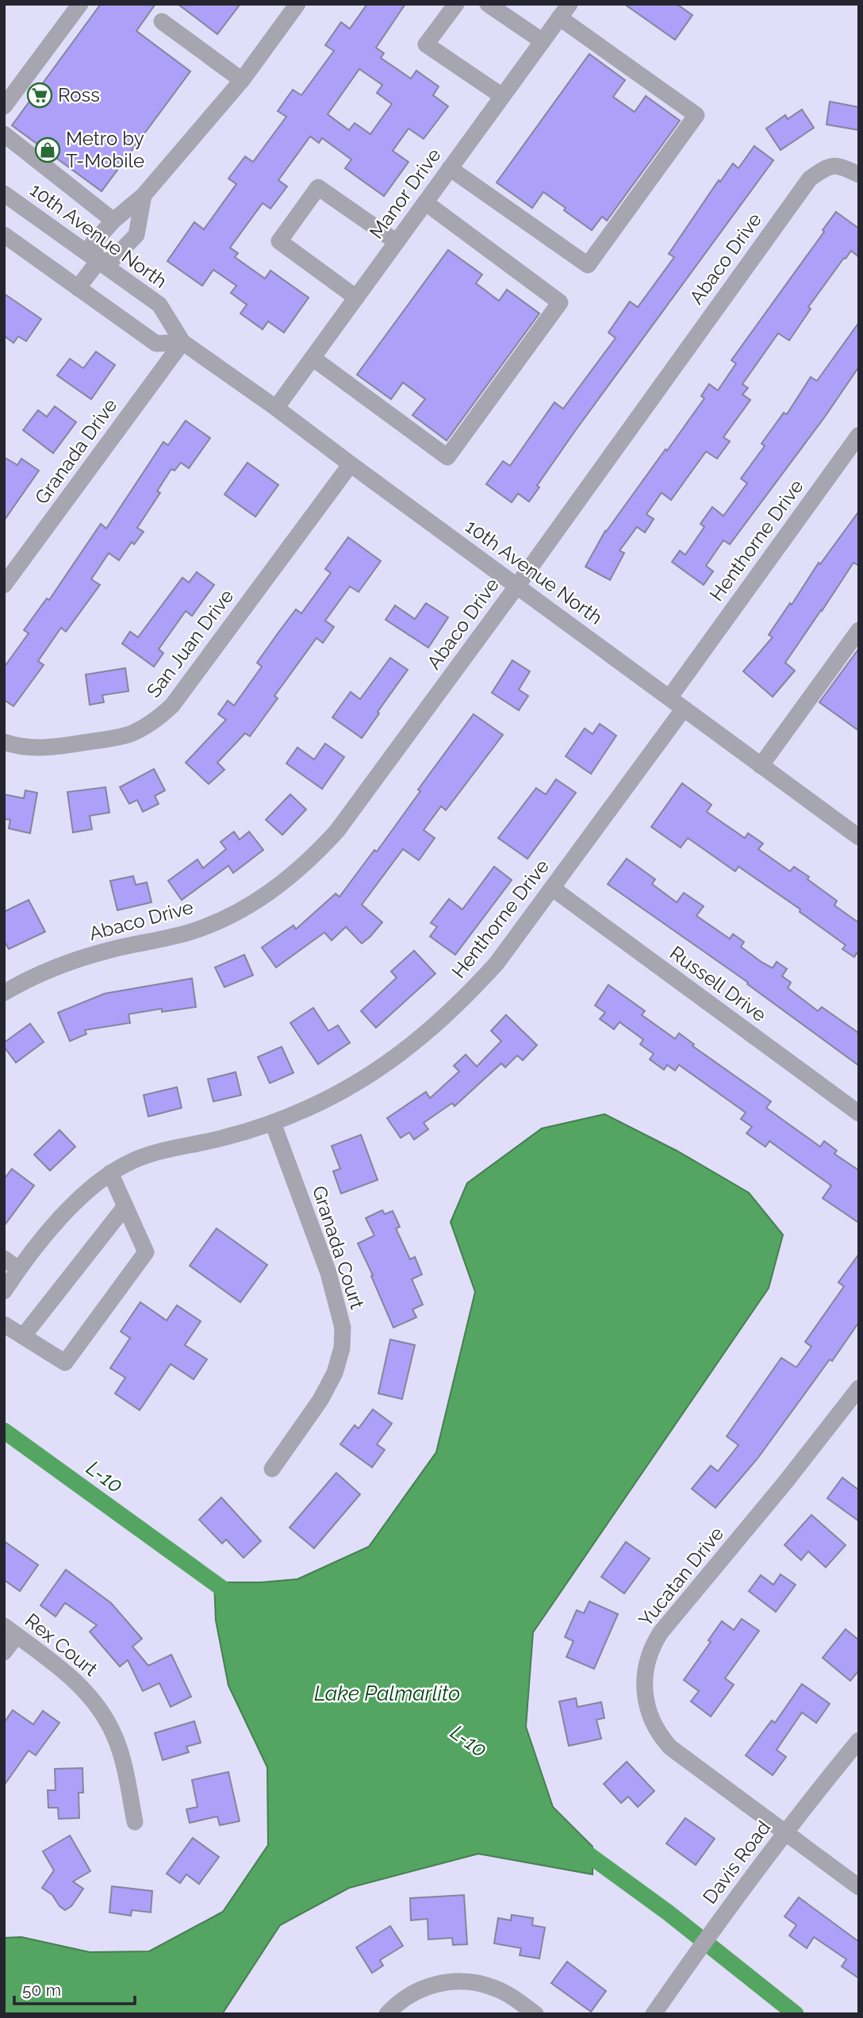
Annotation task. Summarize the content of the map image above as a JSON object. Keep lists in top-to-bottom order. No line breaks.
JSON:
{"streets":{"street":["Manor Drive","10th Avenue North","Abaco Drive","Granada Drive","Henthorne Drive","San Juan Drive","Russell Drive","Granada Court","Yucatan Drive","Rex Court","Davis Road"]},"crossings":[["Manor Drive","10th Avenue North"],["10th Avenue North","Abaco Drive"],["10th Avenue North","Granada Drive"],["10th Avenue North","Henthorne Drive"],["10th Avenue North","San Juan Drive"],["Henthorne Drive","Russell Drive"],["Henthorne Drive","Granada Court"],["Yucatan Drive","Davis Road"]],"water":["L-10","Lake Palmarlito"],"places":{"supermarket":["Ross"],"shop":["Metro by T-Mobile"]},"scale_bar":"50 m"}
